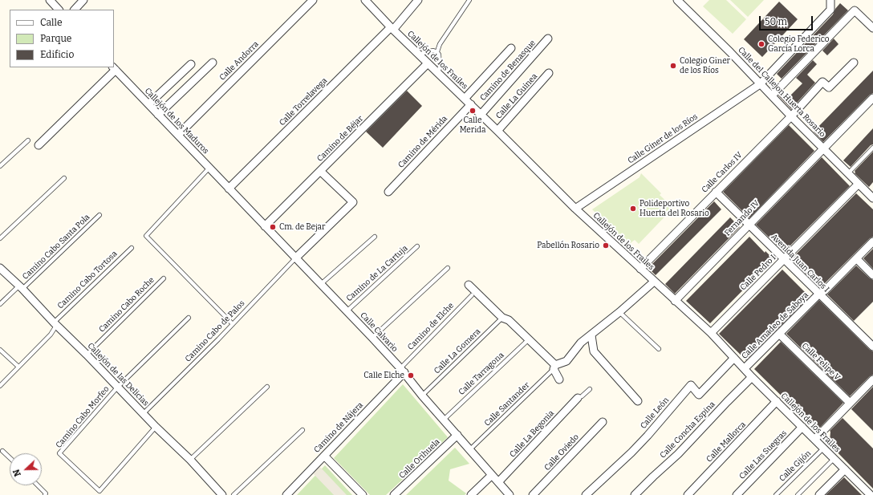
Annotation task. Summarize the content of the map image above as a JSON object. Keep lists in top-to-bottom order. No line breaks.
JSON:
{"streets":{"street":["Callejón de los Frailes","Calle Andorra","Camino de Benasque","Calle del Callejon Huerta Rosario","Calle La Guinea","Calle Torrelavega","Callejón de los Maduros","Camino de Béjar","Calle Giner de los Ríos","Camino de Mérida","Calle Carlos IV","Fernando IV","Avenida Juan Carlos I","Calle Pedro I","Calle Amadeo de Saboya","Calle Calvario","Calle Felipe V","Callejón de las Delicias","Calle León","Camino de Nájera","Calle Concha Espina","Calle La Begonia","Calle Mallorca","Calle Oviedo","Calle Las Suegras","Calle Orihuela"],"lane":["Camino Cabo Santa Pola","Camino de La Cartuja","Camino Cabo Tortosa","Camino Cabo Roche","Camino de Elche","Camino Cabo de Palos","Calle La Gomera","Calle Tarragona","Calle Santander","Camino Cabo Morfeo","Calle Gijón"]},"crossings":[["Callejón de los Frailes","Camino de Benasque"],["Callejón de los Frailes","Calle La Guinea"],["Callejón de los Frailes","Calle Torrelavega"],["Callejón de los Frailes","Camino de Béjar"],["Callejón de los Frailes","Calle Giner de los Ríos"],["Callejón de los Frailes","Camino de Mérida"],["Callejón de los Frailes","Calle Carlos IV"],["Callejón de los Frailes","Fernando IV"],["Callejón de los Frailes","Calle Pedro I"],["Callejón de los Frailes","Calle Amadeo de Saboya"],["Callejón de los Frailes","Calle León"],["Callejón de los Frailes","Calle Concha Espina"],["Callejón de los Frailes","Calle Mallorca"],["Callejón de los Frailes","Calle Las Suegras"],["Callejón de los Frailes","Calle Gijón"],["Calle Andorra","Callejón de los Maduros"],["Calle del Callejon Huerta Rosario","Calle Giner de los Ríos"],["Calle del Callejon Huerta Rosario","Calle Carlos IV"],["Calle del Callejon Huerta Rosario","Fernando IV"],["Calle del Callejon Huerta Rosario","Calle Pedro I"],["Calle Torrelavega","Callejón de los Maduros"],["Calle Torrelavega","Calle Calvario"],["Callejón de los Maduros","Calle Calvario"],["Camino de Béjar","Calle Calvario"],["Calle Carlos IV","Avenida Juan Carlos I"],["Fernando IV","Avenida Juan Carlos I"],["Camino Cabo Santa Pola","Callejón de las Delicias"],["Avenida Juan Carlos I","Calle Pedro I"],["Avenida Juan Carlos I","Calle Amadeo de Saboya"],["Camino de La Cartuja","Calle Calvario"],["Camino Cabo Tortosa","Callejón de las Delicias"],["Camino Cabo Roche","Callejón de las Delicias"],["Calle Amadeo de Saboya","Calle Felipe V"],["Camino de Elche","Calle Calvario"],["Camino de Elche","Camino de Nájera"],["Camino Cabo de Palos","Calle Calvario"],["Camino Cabo de Palos","Callejón de las Delicias"],["Calle Calvario","Calle La Gomera"],["Calle Calvario","Calle Tarragona"],["Calle Calvario","Calle Santander"],["Calle Calvario","Camino de Nájera"],["Calle Calvario","Calle La Begonia"],["Calle Calvario","Calle Orihuela"],["Callejón de las Delicias","Camino Cabo Morfeo"]],"places":["Colegio Federico García Lorca","Colegio Giner de los Ríos","Calle Merida","Polideportivo Huerta del Rosario","Cm. de Bejar","Pabellón Rosario","Calle Elche"],"legend":["Calle","Parque","Edificio"],"scale_bar":"50 m","north":"left"}
